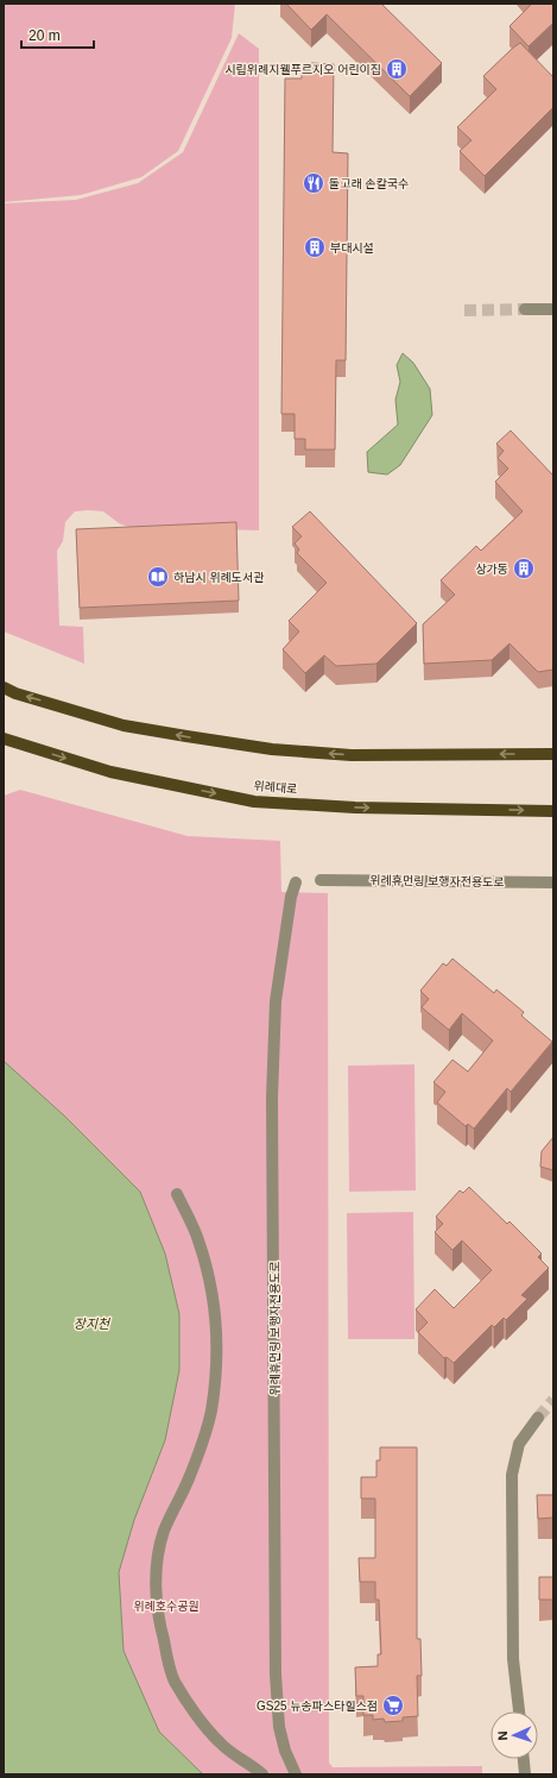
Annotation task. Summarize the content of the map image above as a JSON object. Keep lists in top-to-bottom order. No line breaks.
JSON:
{"streets":{"main road":["위례대로"],"street":["위례휴먼링 보행자전용도로"]},"water":["장지천"],"parks":["위례호수공원"],"places":{"building":["시립위례지웰푸르지오 어린이집","부대시설","상가동"],"restaurant":["돌고래 손칼국수"],"library":["하남시 위례도서관"],"supermarket":["GS25 뉴송파스타힐스점"]},"scale_bar":"20 m","north":"left"}
